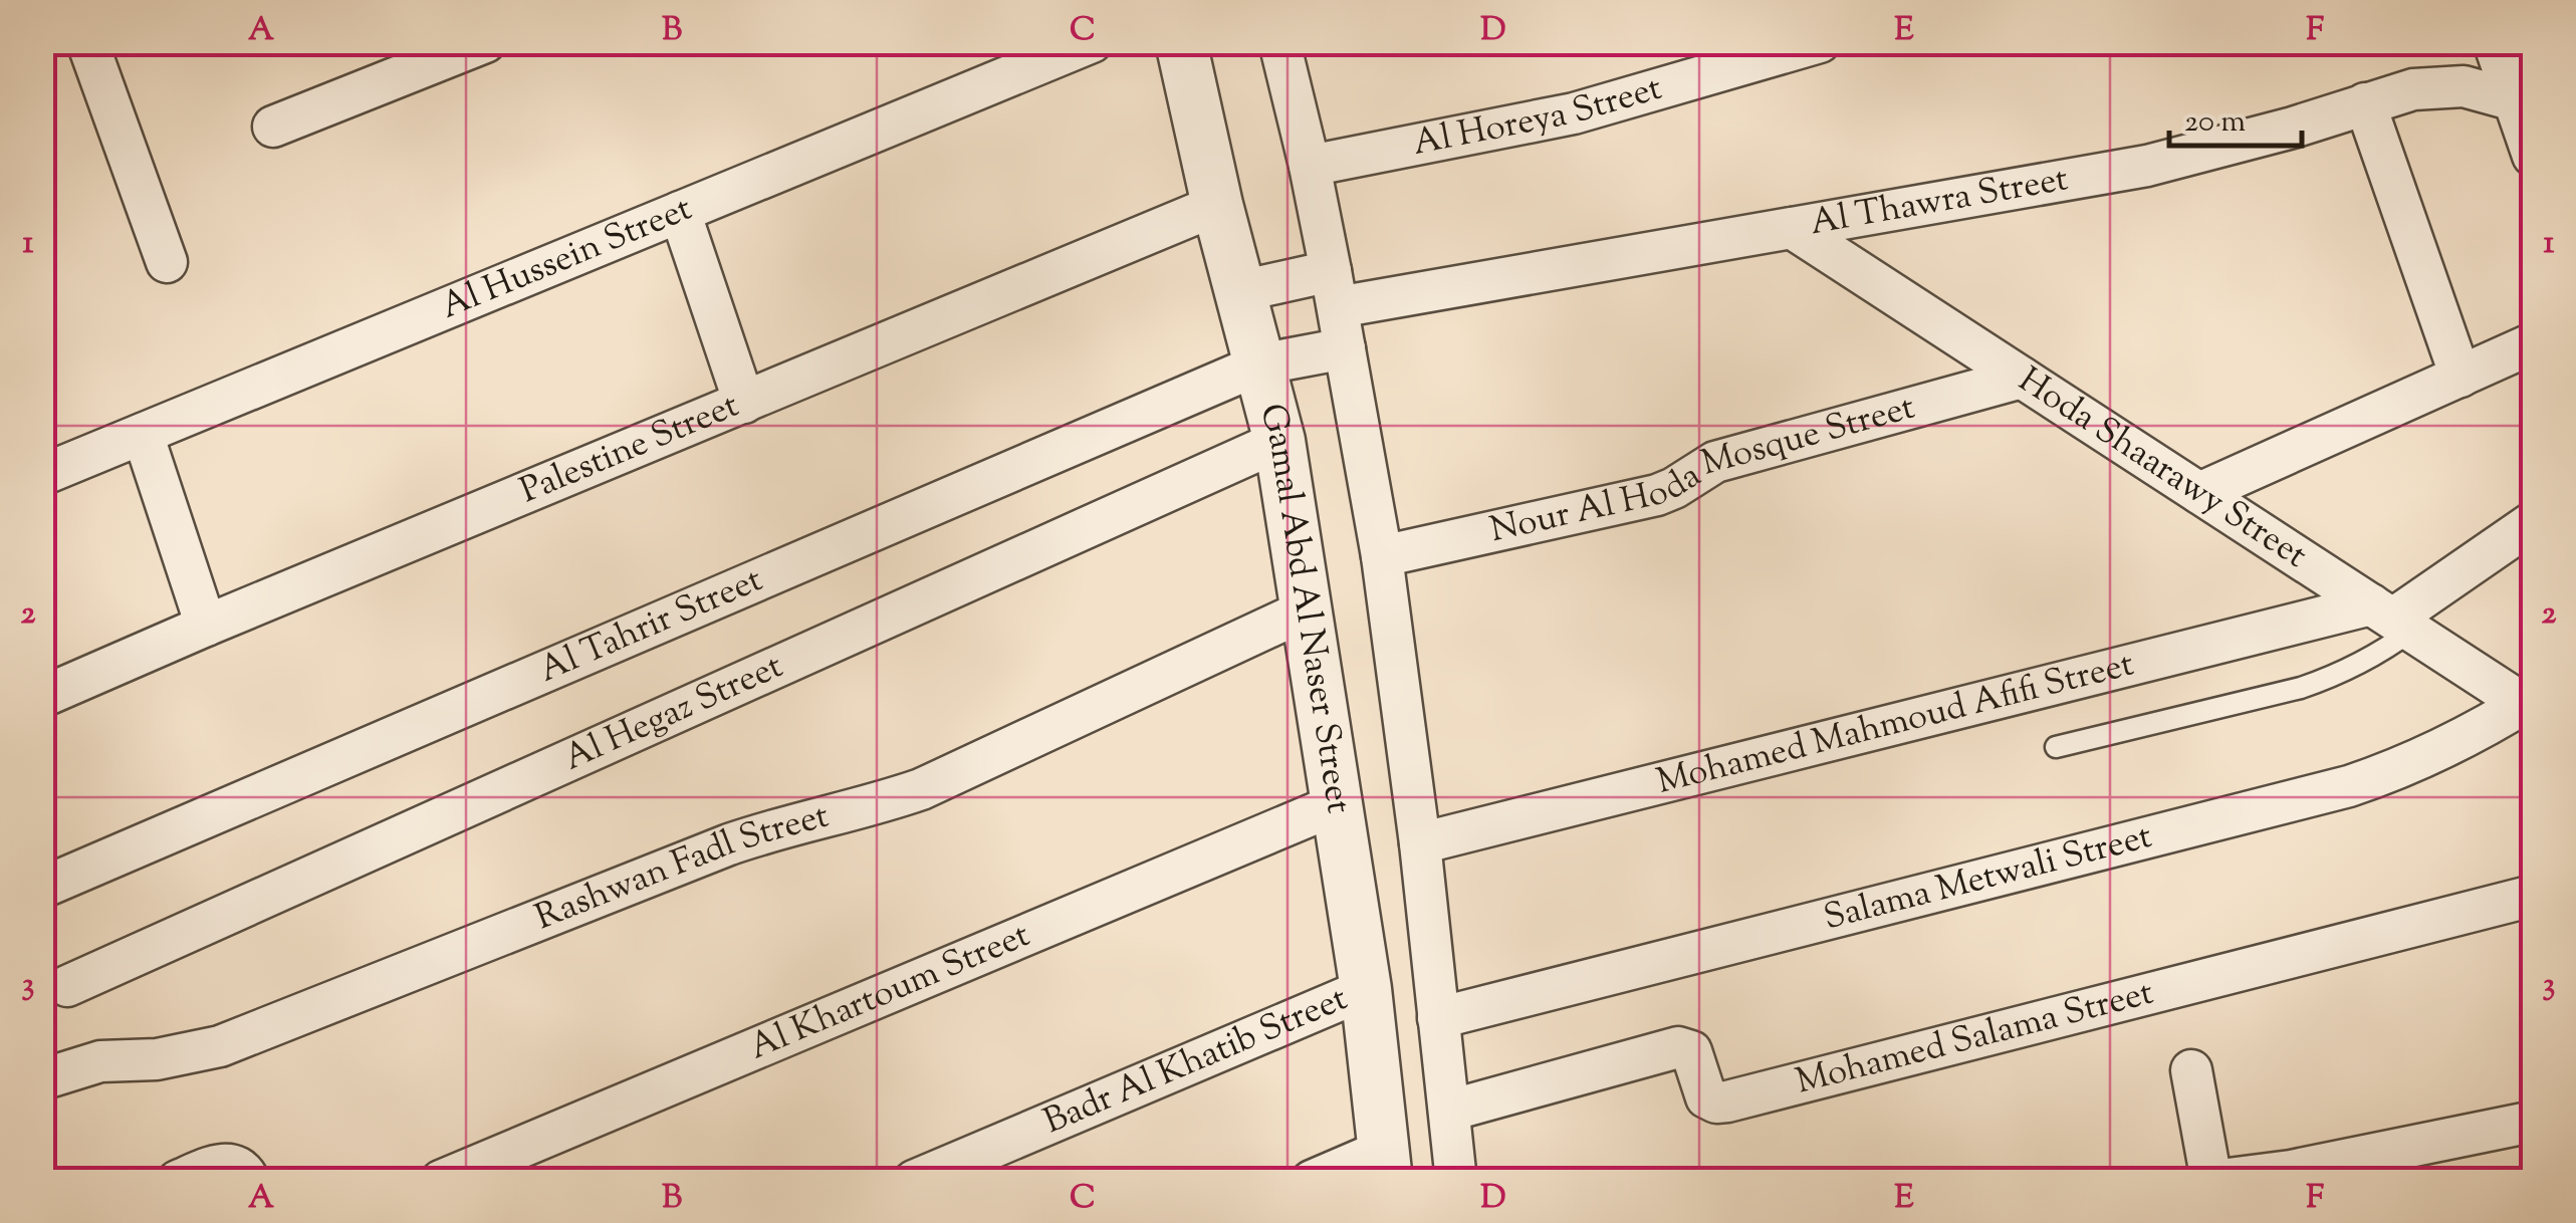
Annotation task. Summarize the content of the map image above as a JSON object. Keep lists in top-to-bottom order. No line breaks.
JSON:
{"streets":{"street":["Al Horeya Street","Al Thawra Street","Al Hussein Street","Palestine Street","Nour Al Hoda Mosque Street","Hoda Shaarawy Street","Gamal Abd Al Naser Street","Al Tahrir Street","Al Hegaz Street","Mohamed Mahmoud Afifi Street","Rashwan Fadl Street","Salama Metwali Street","Al Khartoum Street","Mohamed Salama Street","Badr Al Khatib Street"]},"crossings":[["Al Thawra Street","Hoda Shaarawy Street"],["Al Thawra Street","Gamal Abd Al Naser Street"],["Palestine Street","Gamal Abd Al Naser Street"],["Nour Al Hoda Mosque Street","Hoda Shaarawy Street"],["Hoda Shaarawy Street","Mohamed Mahmoud Afifi Street"],["Hoda Shaarawy Street","Salama Metwali Street"],["Gamal Abd Al Naser Street","Al Tahrir Street"],["Gamal Abd Al Naser Street","Al Hegaz Street"],["Gamal Abd Al Naser Street","Rashwan Fadl Street"],["Gamal Abd Al Naser Street","Al Khartoum Street"],["Gamal Abd Al Naser Street","Badr Al Khatib Street"]],"scale_bar":"20 m","grid":{"columns":["A","B","C","D","E","F"],"rows":["1","2","3"]}}
